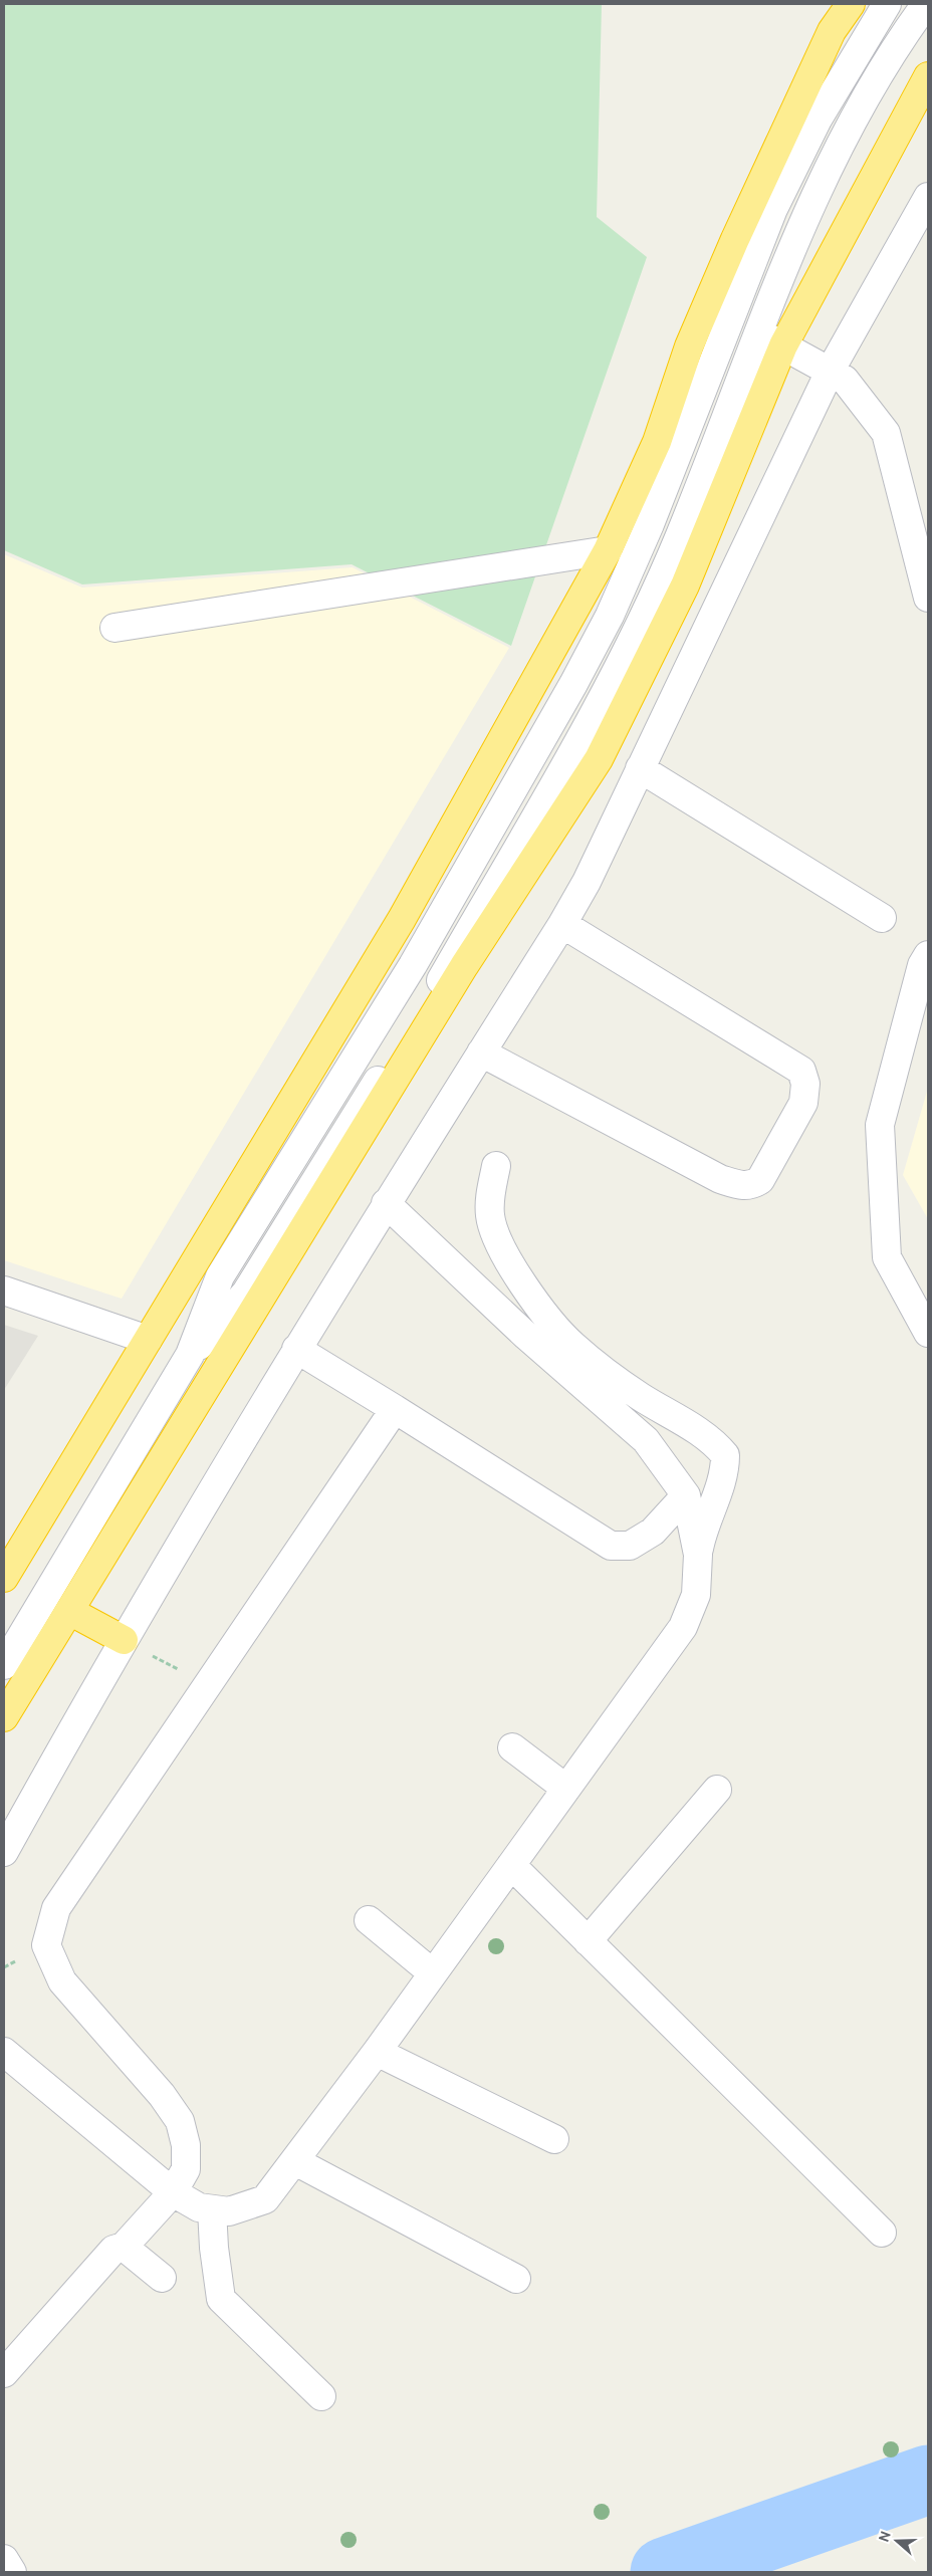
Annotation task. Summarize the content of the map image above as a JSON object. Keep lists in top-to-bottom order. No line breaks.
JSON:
{"north":"left"}
